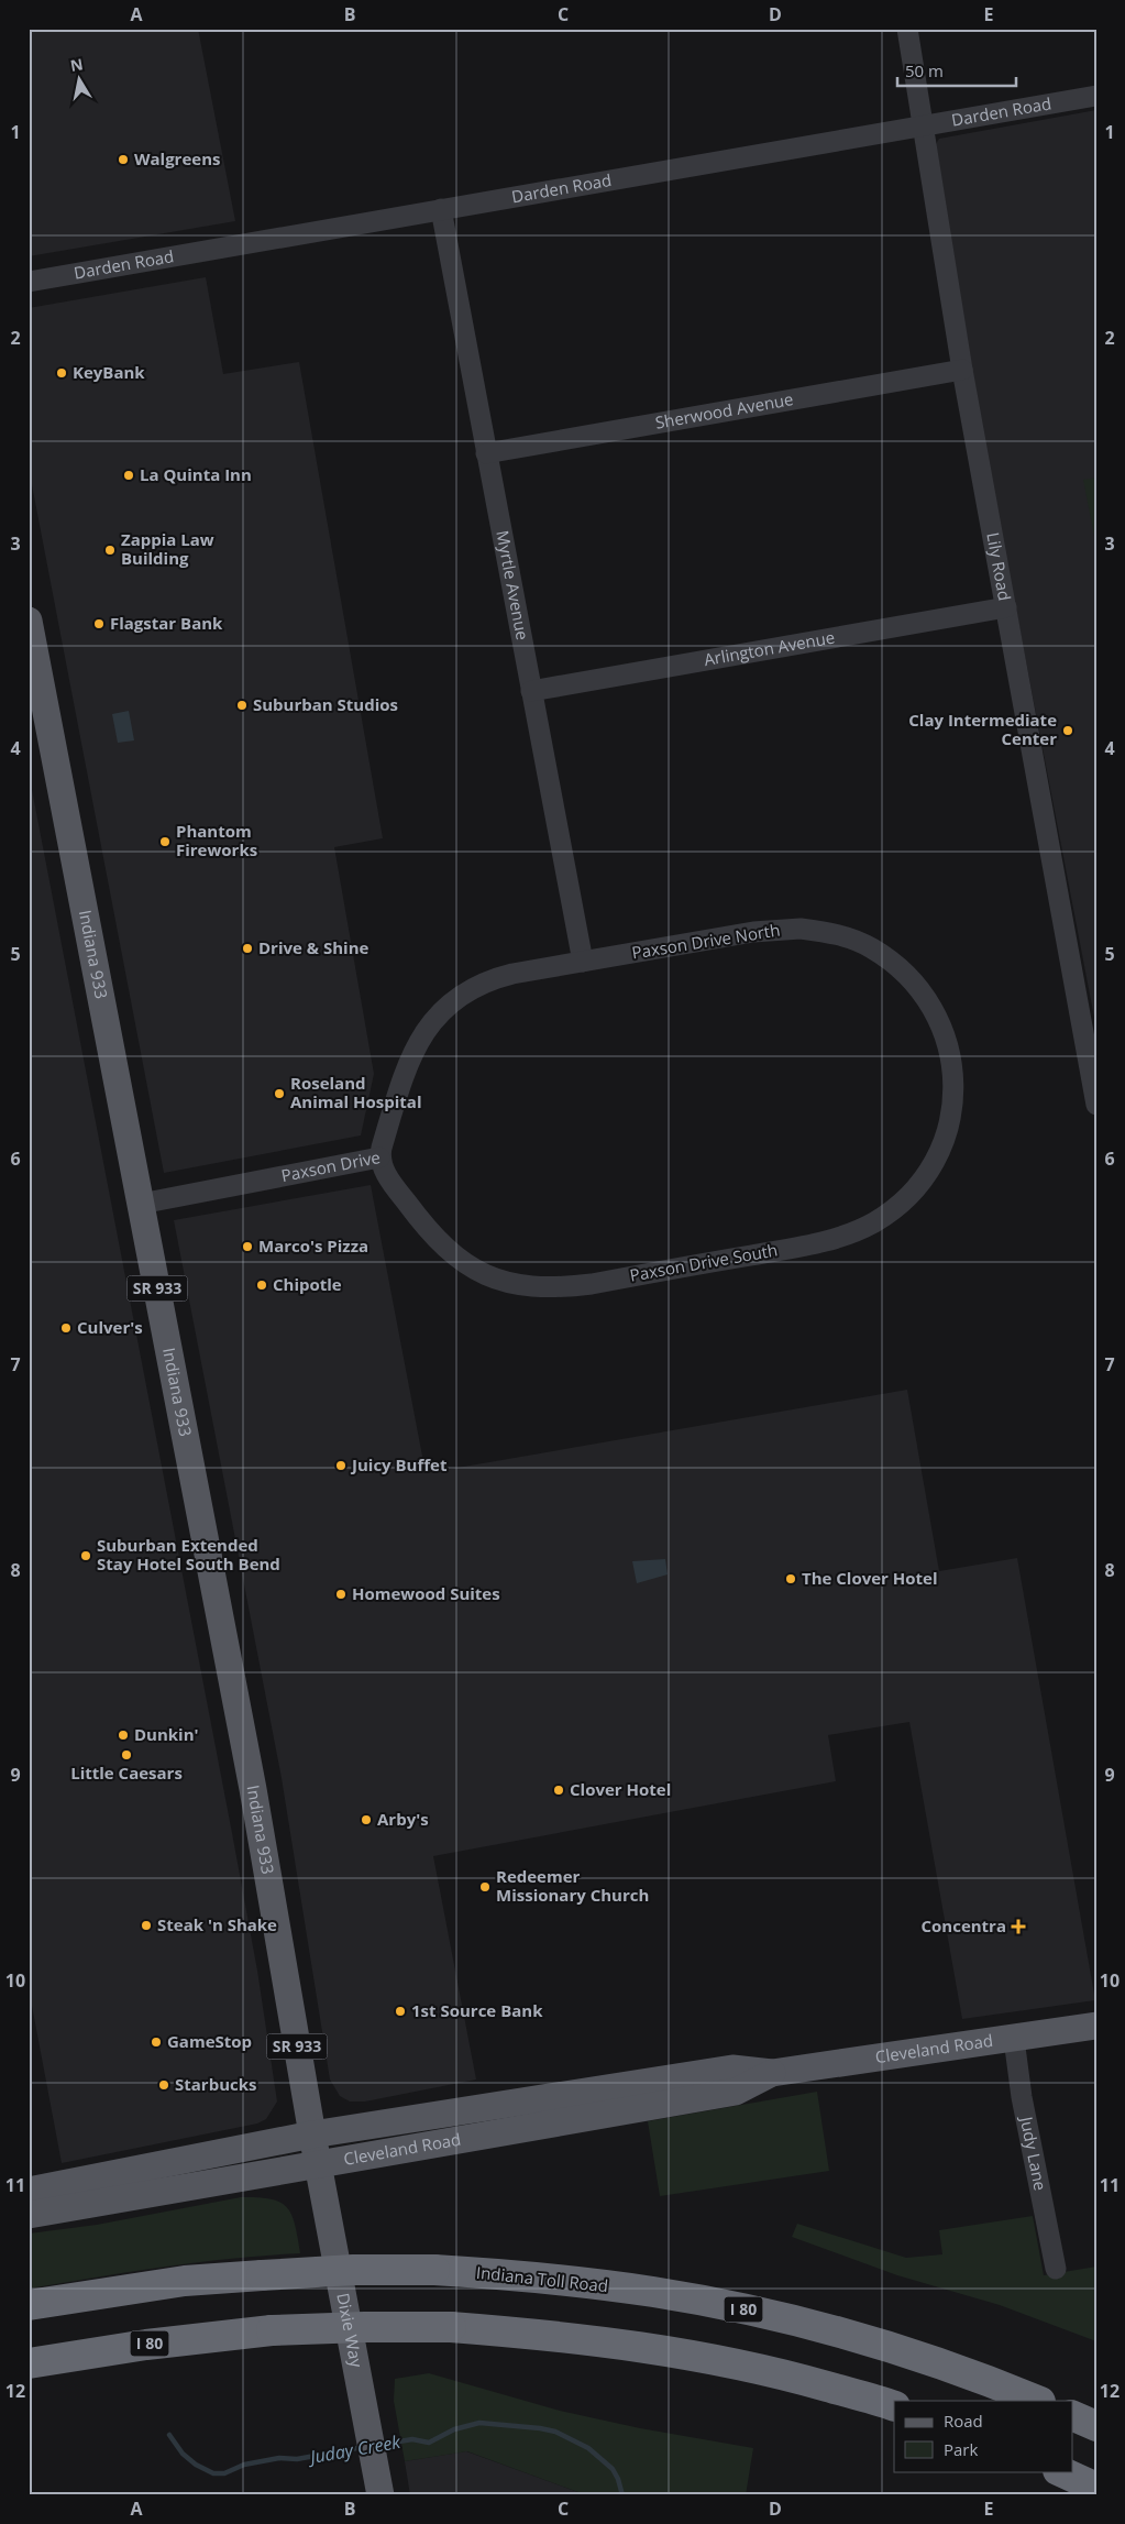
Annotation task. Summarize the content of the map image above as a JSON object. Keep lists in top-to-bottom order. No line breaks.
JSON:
{"streets":{"highway":["Indiana Toll Road","I 80"],"main road":["Indiana 933","SR 933","Cleveland Road","Dixie Way"],"street":["Darden Road","Sherwood Avenue","Lily Road","Myrtle Avenue","Arlington Avenue","Paxson Drive North","Paxson Drive","Paxson Drive South","Judy Lane"]},"crossings":[["Darden Road","Lily Road"],["Darden Road","Myrtle Avenue"],["Sherwood Avenue","Lily Road"],["Sherwood Avenue","Myrtle Avenue"],["Lily Road","Arlington Avenue"],["Myrtle Avenue","Arlington Avenue"],["Myrtle Avenue","Paxson Drive North"],["Paxson Drive North","Paxson Drive"],["Paxson Drive North","Paxson Drive South"],["Indiana 933","Paxson Drive"],["Indiana 933","Cleveland Road"],["Indiana 933","Dixie Way"],["Paxson Drive","Paxson Drive South"],["Cleveland Road","Judy Lane"],["Cleveland Road","Dixie Way"]],"water":["Juday Creek"],"places":{"other":["Walgreens","KeyBank","La Quinta Inn","Zappia Law Building","Flagstar Bank","Suburban Studios","Clay Intermediate Center","Phantom Fireworks","Drive & Shine","Roseland Animal Hospital","Marco's Pizza","Chipotle","Culver's","Juicy Buffet","Suburban Extended Stay Hotel South Bend","The Clover Hotel","Homewood Suites","Dunkin'","Little Caesars","Clover Hotel","Arby's","Redeemer Missionary Church","Steak 'n Shake","1st Source Bank","GameStop","Starbucks"],"health":["Concentra"]},"legend":["Road","Park"],"scale_bar":"50 m","north":"top","grid":{"columns":["A","B","C","D","E"],"rows":["1","2","3","4","5","6","7","8","9","10","11","12"]}}
